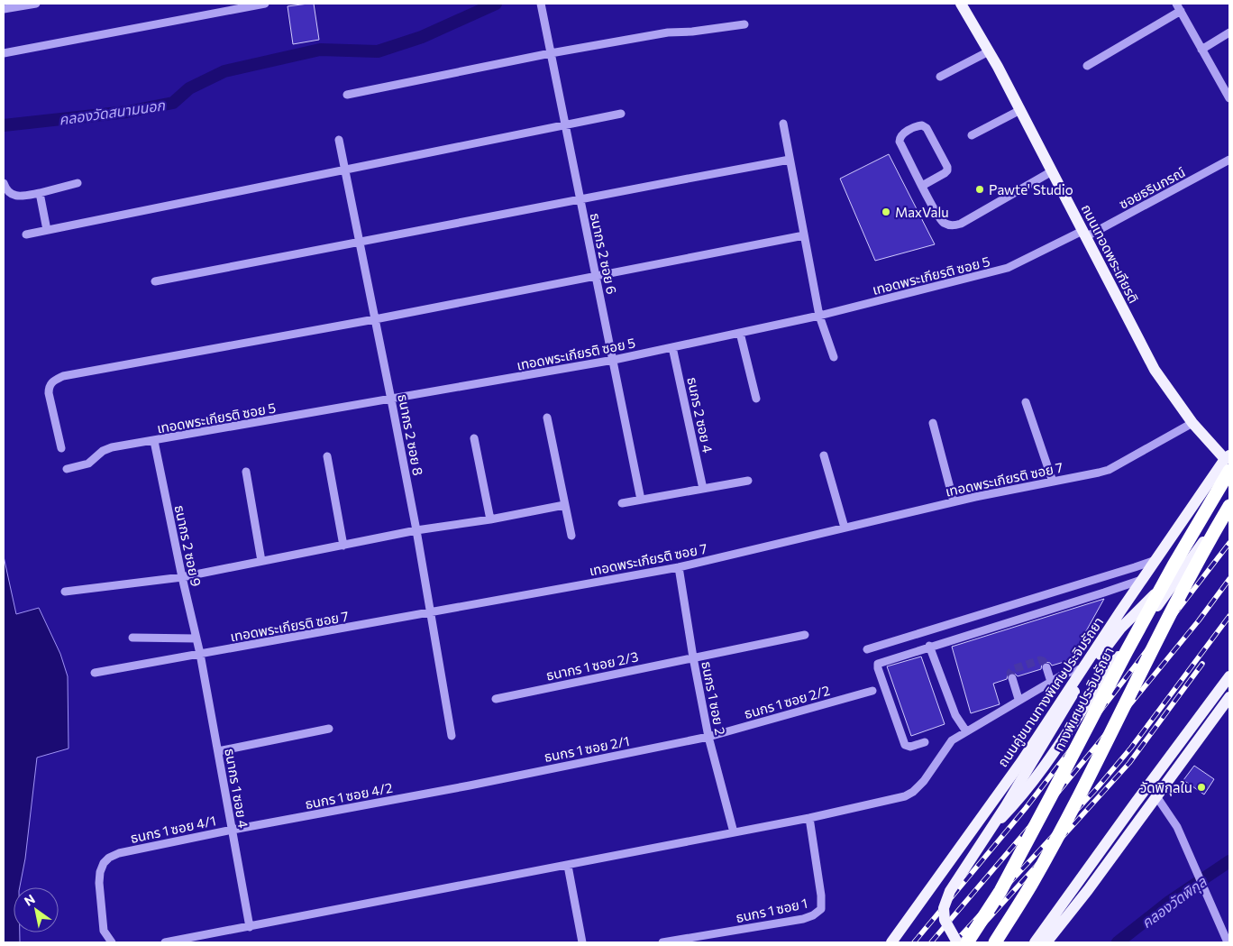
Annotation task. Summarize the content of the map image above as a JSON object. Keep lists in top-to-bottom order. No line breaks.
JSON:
{"streets":{"highway":["ทางพิเศษประจิมรัถยา"],"main road":["ถนนเทอดพระเกียรติ","ถนนคู่ขนานทางพิเศษประจิมรัถยา"],"street":["ซอยธรินกรณ์","ธนากร 2 ซอย 6","เทอดพระเกียรติ ซอย 5","ธนกร 2 ซอย 4","ธนากร 2 ซอย 8","เทอดพระเกียรติ ซอย 7","ธนากร 2 ซอย 9","ธนากร 1 ซอย 2/3","ธนกร 1 ซอย 2","ธนกร 1 ซอย 2/2","ธนกร 1 ซอย 2/1","ธนากร 1 ซอย 4","ธนกร 1 ซอย 4/2","ธนกร 1 ซอย 4/1","ธนกร 1 ซอย 1"]},"crossings":[["ซอยธรินกรณ์","ถนนเทอดพระเกียรติ"],["ซอยธรินกรณ์","เทอดพระเกียรติ ซอย 5"],["ธนากร 2 ซอย 6","เทอดพระเกียรติ ซอย 5"],["ถนนเทอดพระเกียรติ","เทอดพระเกียรติ ซอย 5"],["ถนนเทอดพระเกียรติ","เทอดพระเกียรติ ซอย 7"],["ถนนเทอดพระเกียรติ","ถนนคู่ขนานทางพิเศษประจิมรัถยา"],["ถนนเทอดพระเกียรติ","ทางพิเศษประจิมรัถยา"],["เทอดพระเกียรติ ซอย 5","ธนกร 2 ซอย 4"],["เทอดพระเกียรติ ซอย 5","ธนากร 2 ซอย 8"],["เทอดพระเกียรติ ซอย 5","ธนากร 2 ซอย 9"],["ธนากร 2 ซอย 8","เทอดพระเกียรติ ซอย 7"],["เทอดพระเกียรติ ซอย 7","ธนากร 2 ซอย 9"],["เทอดพระเกียรติ ซอย 7","ธนกร 1 ซอย 2"],["เทอดพระเกียรติ ซอย 7","ธนากร 1 ซอย 4"],["ธนากร 2 ซอย 9","ธนากร 1 ซอย 4"],["ธนากร 1 ซอย 2/3","ธนกร 1 ซอย 2"],["ถนนคู่ขนานทางพิเศษประจิมรัถยา","ทางพิเศษประจิมรัถยา"],["ธนกร 1 ซอย 2","ธนกร 1 ซอย 2/2"],["ธนกร 1 ซอย 2","ธนกร 1 ซอย 2/1"],["ธนกร 1 ซอย 2/2","ธนกร 1 ซอย 2/1"],["ธนกร 1 ซอย 2/1","ธนกร 1 ซอย 4/2"],["ธนากร 1 ซอย 4","ธนกร 1 ซอย 4/2"],["ธนากร 1 ซอย 4","ธนกร 1 ซอย 4/1"],["ธนกร 1 ซอย 4/2","ธนกร 1 ซอย 4/1"]],"water":["คลองวัดสนามนอก","คลองวัดพิกุล"],"places":["Pawte' Studio","MaxValu","วัดพิกุลใน"],"north":"top left"}
